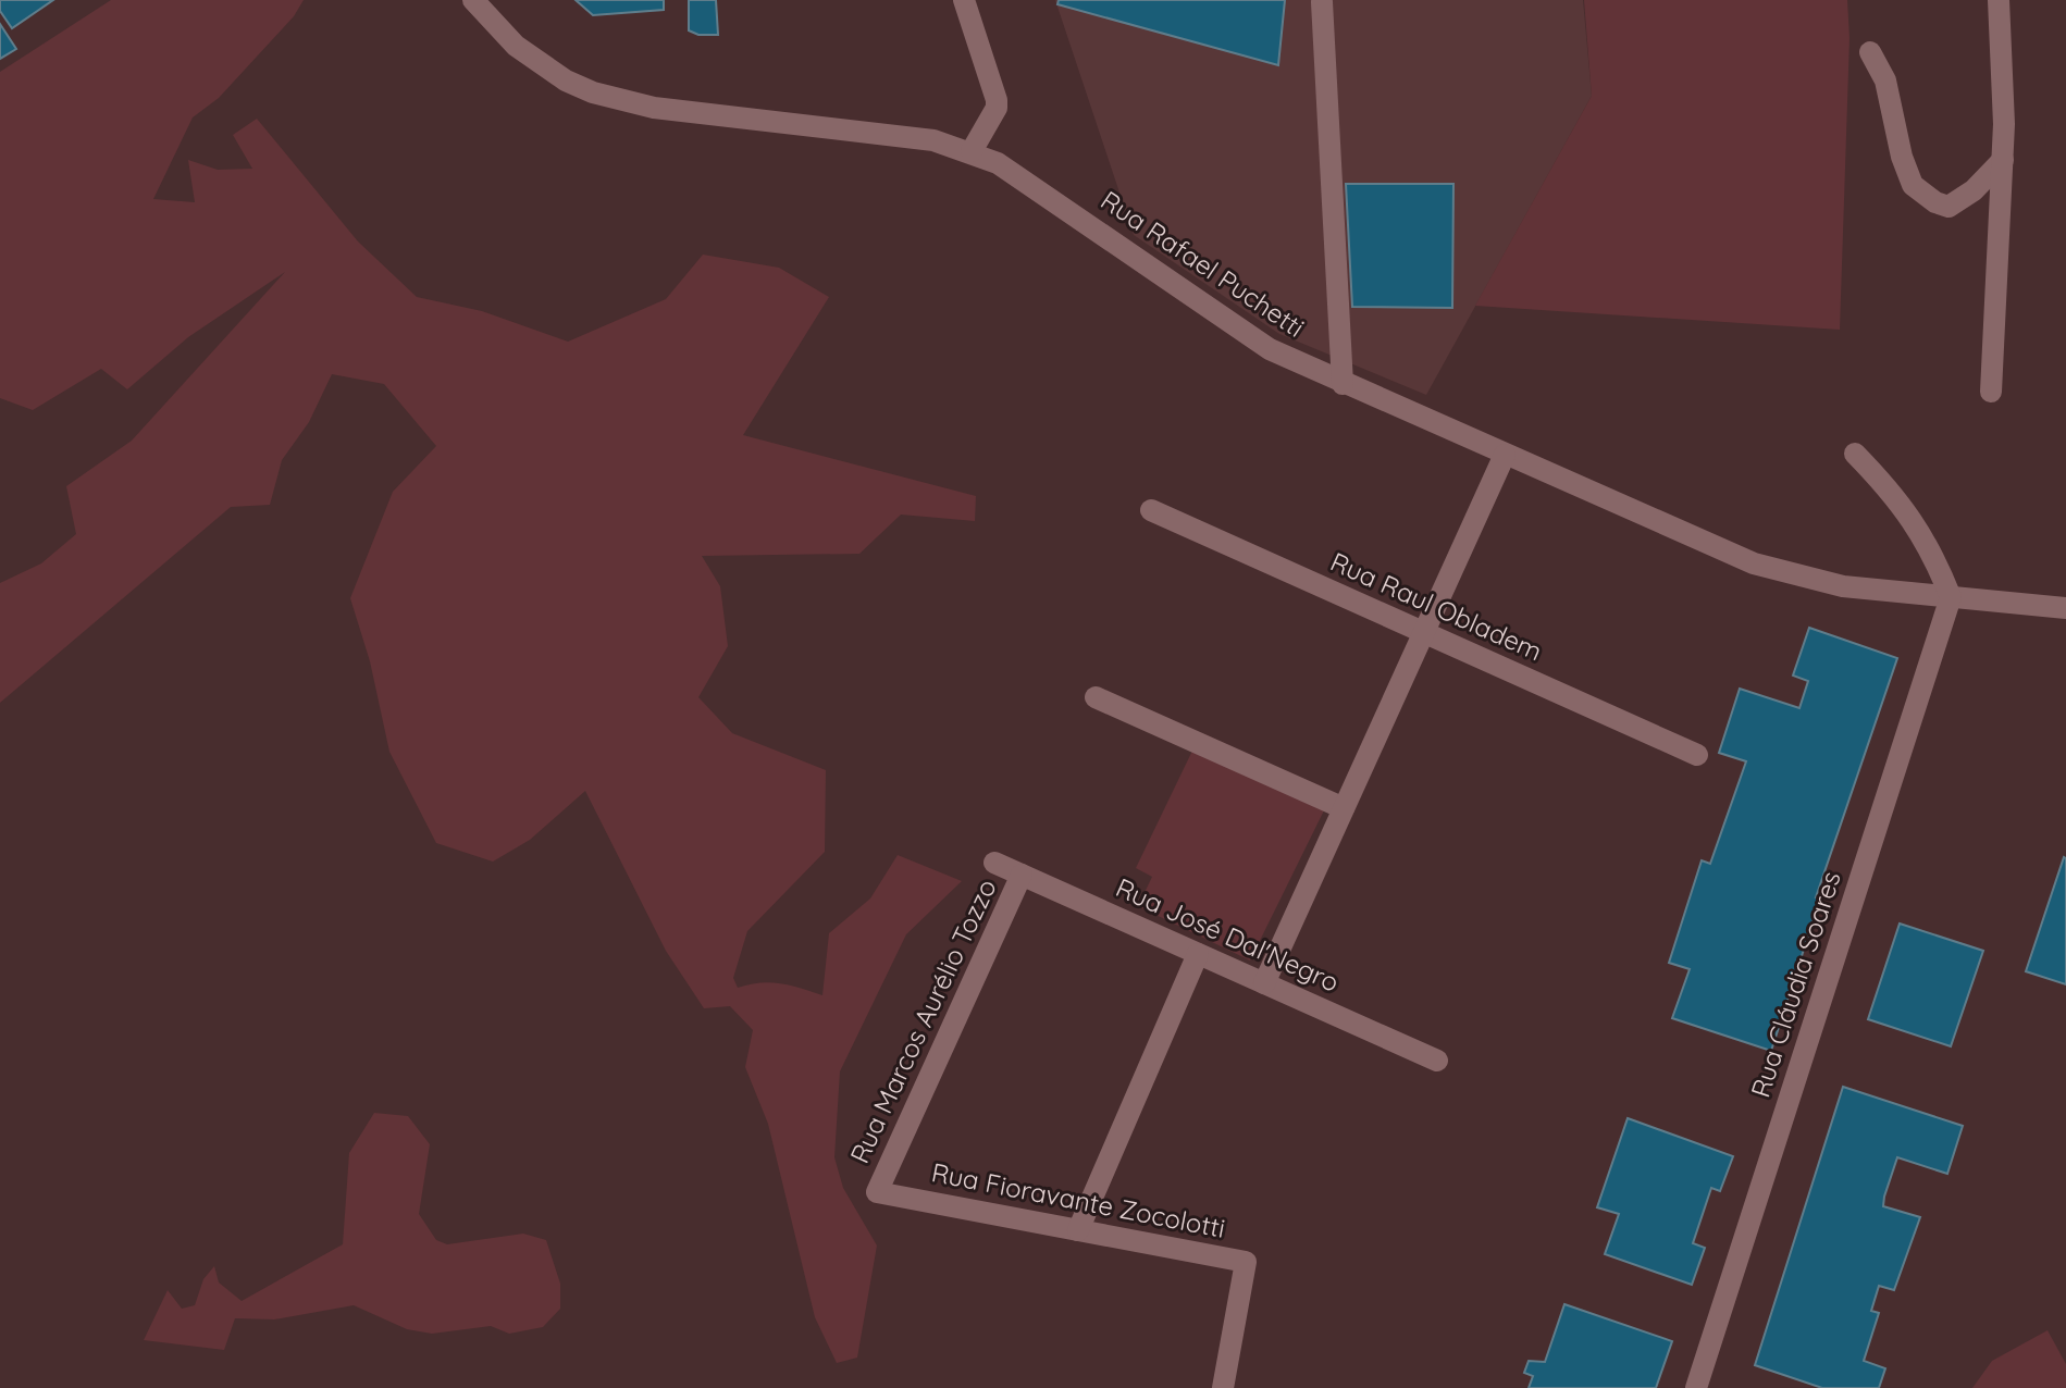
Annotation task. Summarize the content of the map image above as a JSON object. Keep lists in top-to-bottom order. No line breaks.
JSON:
{"streets":{"street":["Rua Rafael Puchetti","Rua Raul Obladem","Rua José Dal'Negro","Rua Cláudia Soares","Rua Marcos Aurélio Tozzo","Rua Fioravante Zocolotti"]},"crossings":[["Rua Rafael Puchetti","Rua Cláudia Soares"],["Rua José Dal'Negro","Rua Marcos Aurélio Tozzo"],["Rua Marcos Aurélio Tozzo","Rua Fioravante Zocolotti"]]}
